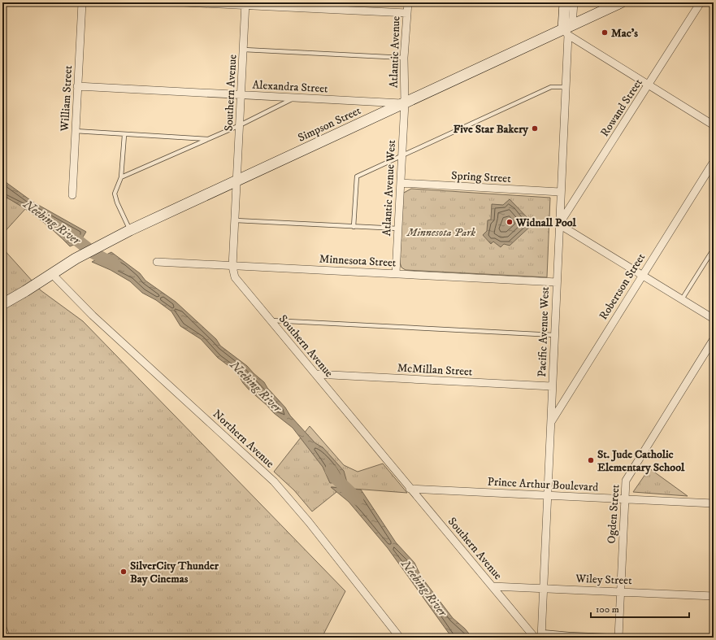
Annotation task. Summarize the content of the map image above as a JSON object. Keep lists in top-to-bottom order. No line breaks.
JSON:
{"streets":{"main road":["Simpson Street"],"street":["Atlantic Avenue","Alexandra Street","Southern Avenue","William Street","Rowand Street","Spring Street","Atlantic Avenue West","Minnesota Street","Robertson Street","Pacific Avenue West","McMillan Street","Northern Avenue","Prince Arthur Boulevard","Ogden Street","Wiley Street"]},"crossings":[["Atlantic Avenue","Alexandra Street"],["Atlantic Avenue","Simpson Street"],["Atlantic Avenue","Atlantic Avenue West"],["Alexandra Street","Southern Avenue"],["Alexandra Street","William Street"],["Alexandra Street","Simpson Street"],["Alexandra Street","Atlantic Avenue West"],["Southern Avenue","Simpson Street"],["Southern Avenue","Minnesota Street"],["Southern Avenue","McMillan Street"],["Southern Avenue","Prince Arthur Boulevard"],["Southern Avenue","Wiley Street"],["Rowand Street","Pacific Avenue West"],["Simpson Street","Atlantic Avenue West"],["Simpson Street","Pacific Avenue West"],["Simpson Street","Northern Avenue"],["Spring Street","Atlantic Avenue West"],["Spring Street","Pacific Avenue West"],["Atlantic Avenue West","Minnesota Street"],["Minnesota Street","Pacific Avenue West"],["Robertson Street","Pacific Avenue West"],["Pacific Avenue West","McMillan Street"],["Pacific Avenue West","Prince Arthur Boulevard"],["Pacific Avenue West","Wiley Street"],["Prince Arthur Boulevard","Ogden Street"],["Ogden Street","Wiley Street"]],"water":["Neebing River"],"parks":["Minnesota Park"],"places":["Mac's","Five Star Bakery","Widnall Pool","St. Jude Catholic Elementary School","SilverCity Thunder Bay Cinemas"],"scale_bar":"100 m"}
